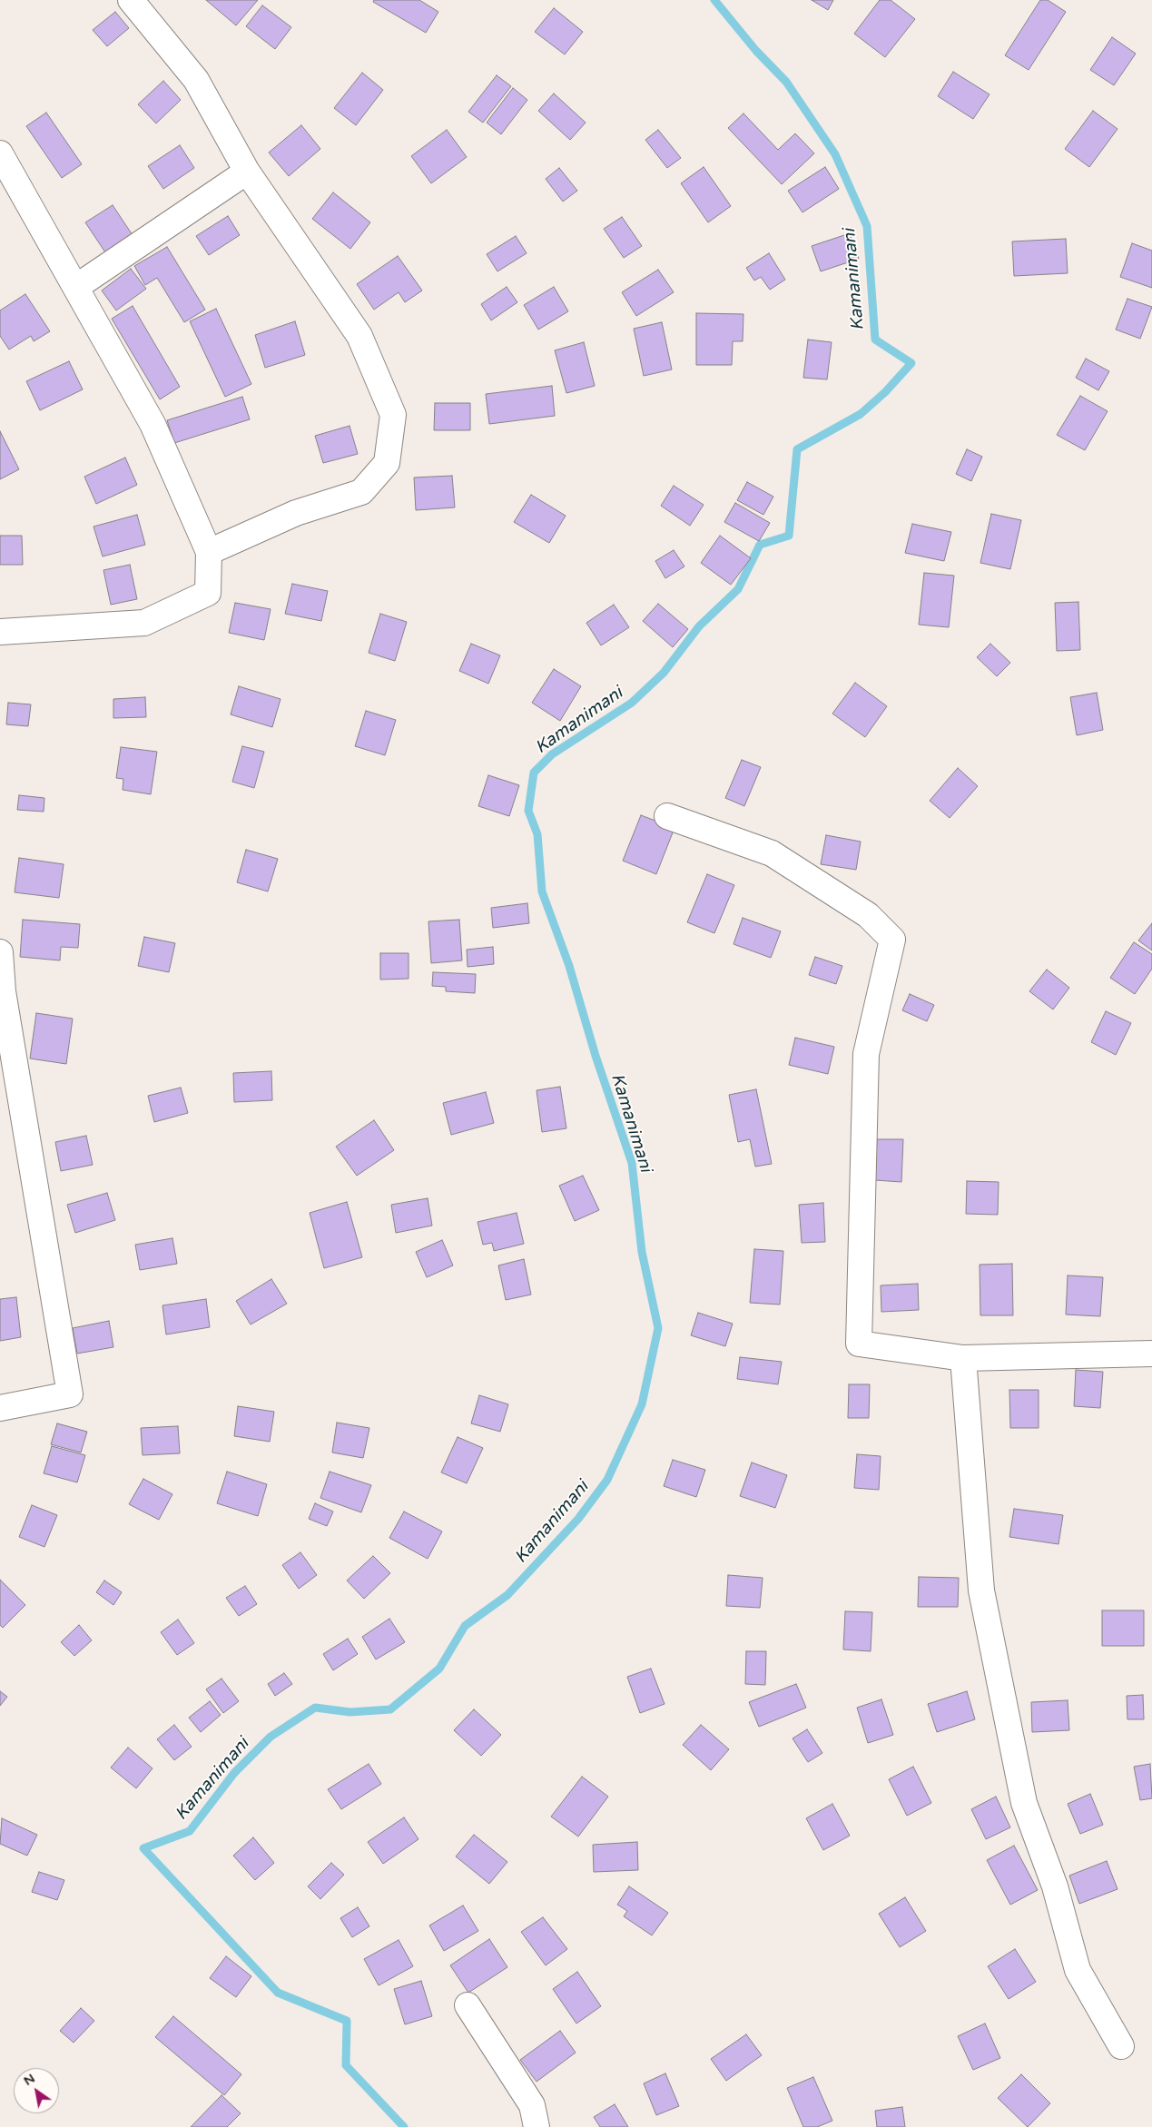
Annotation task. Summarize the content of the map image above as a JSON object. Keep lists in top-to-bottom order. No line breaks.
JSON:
{"water":["Kamanimani"],"north":"top left"}
